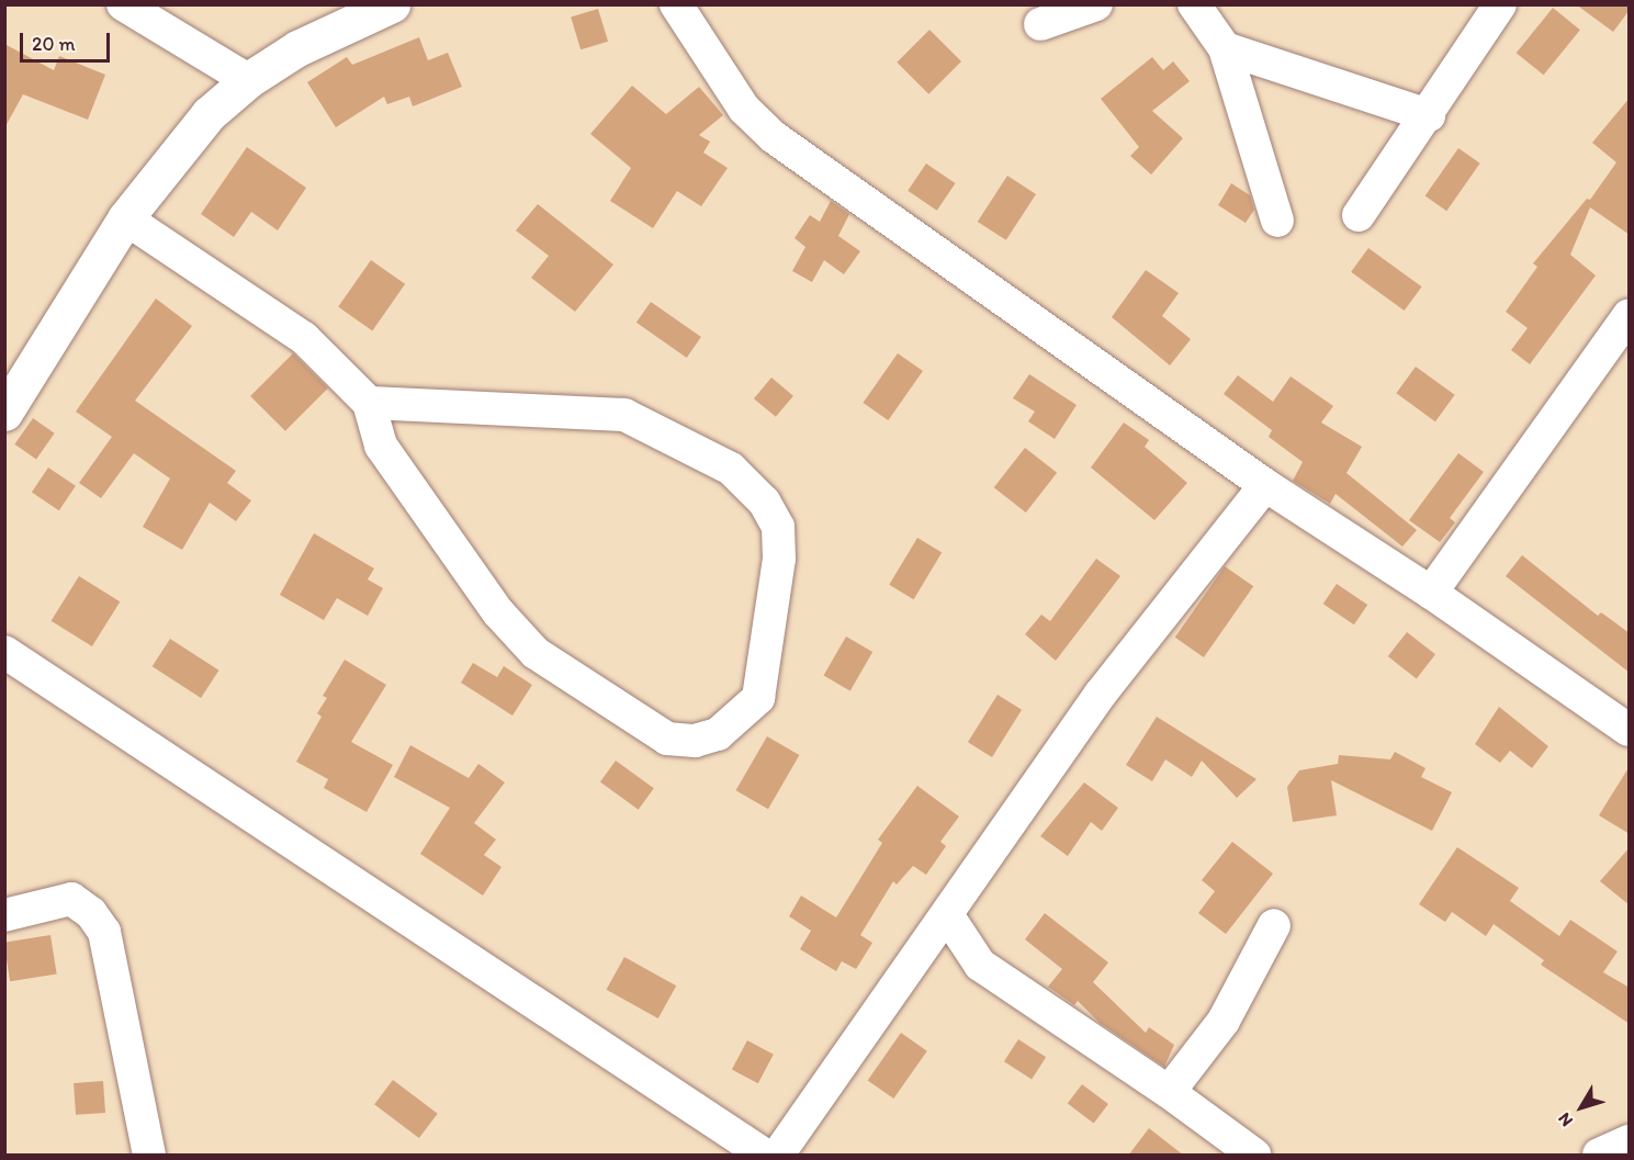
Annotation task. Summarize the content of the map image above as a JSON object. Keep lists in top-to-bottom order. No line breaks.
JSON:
{"scale_bar":"20 m","north":"bottom left"}
